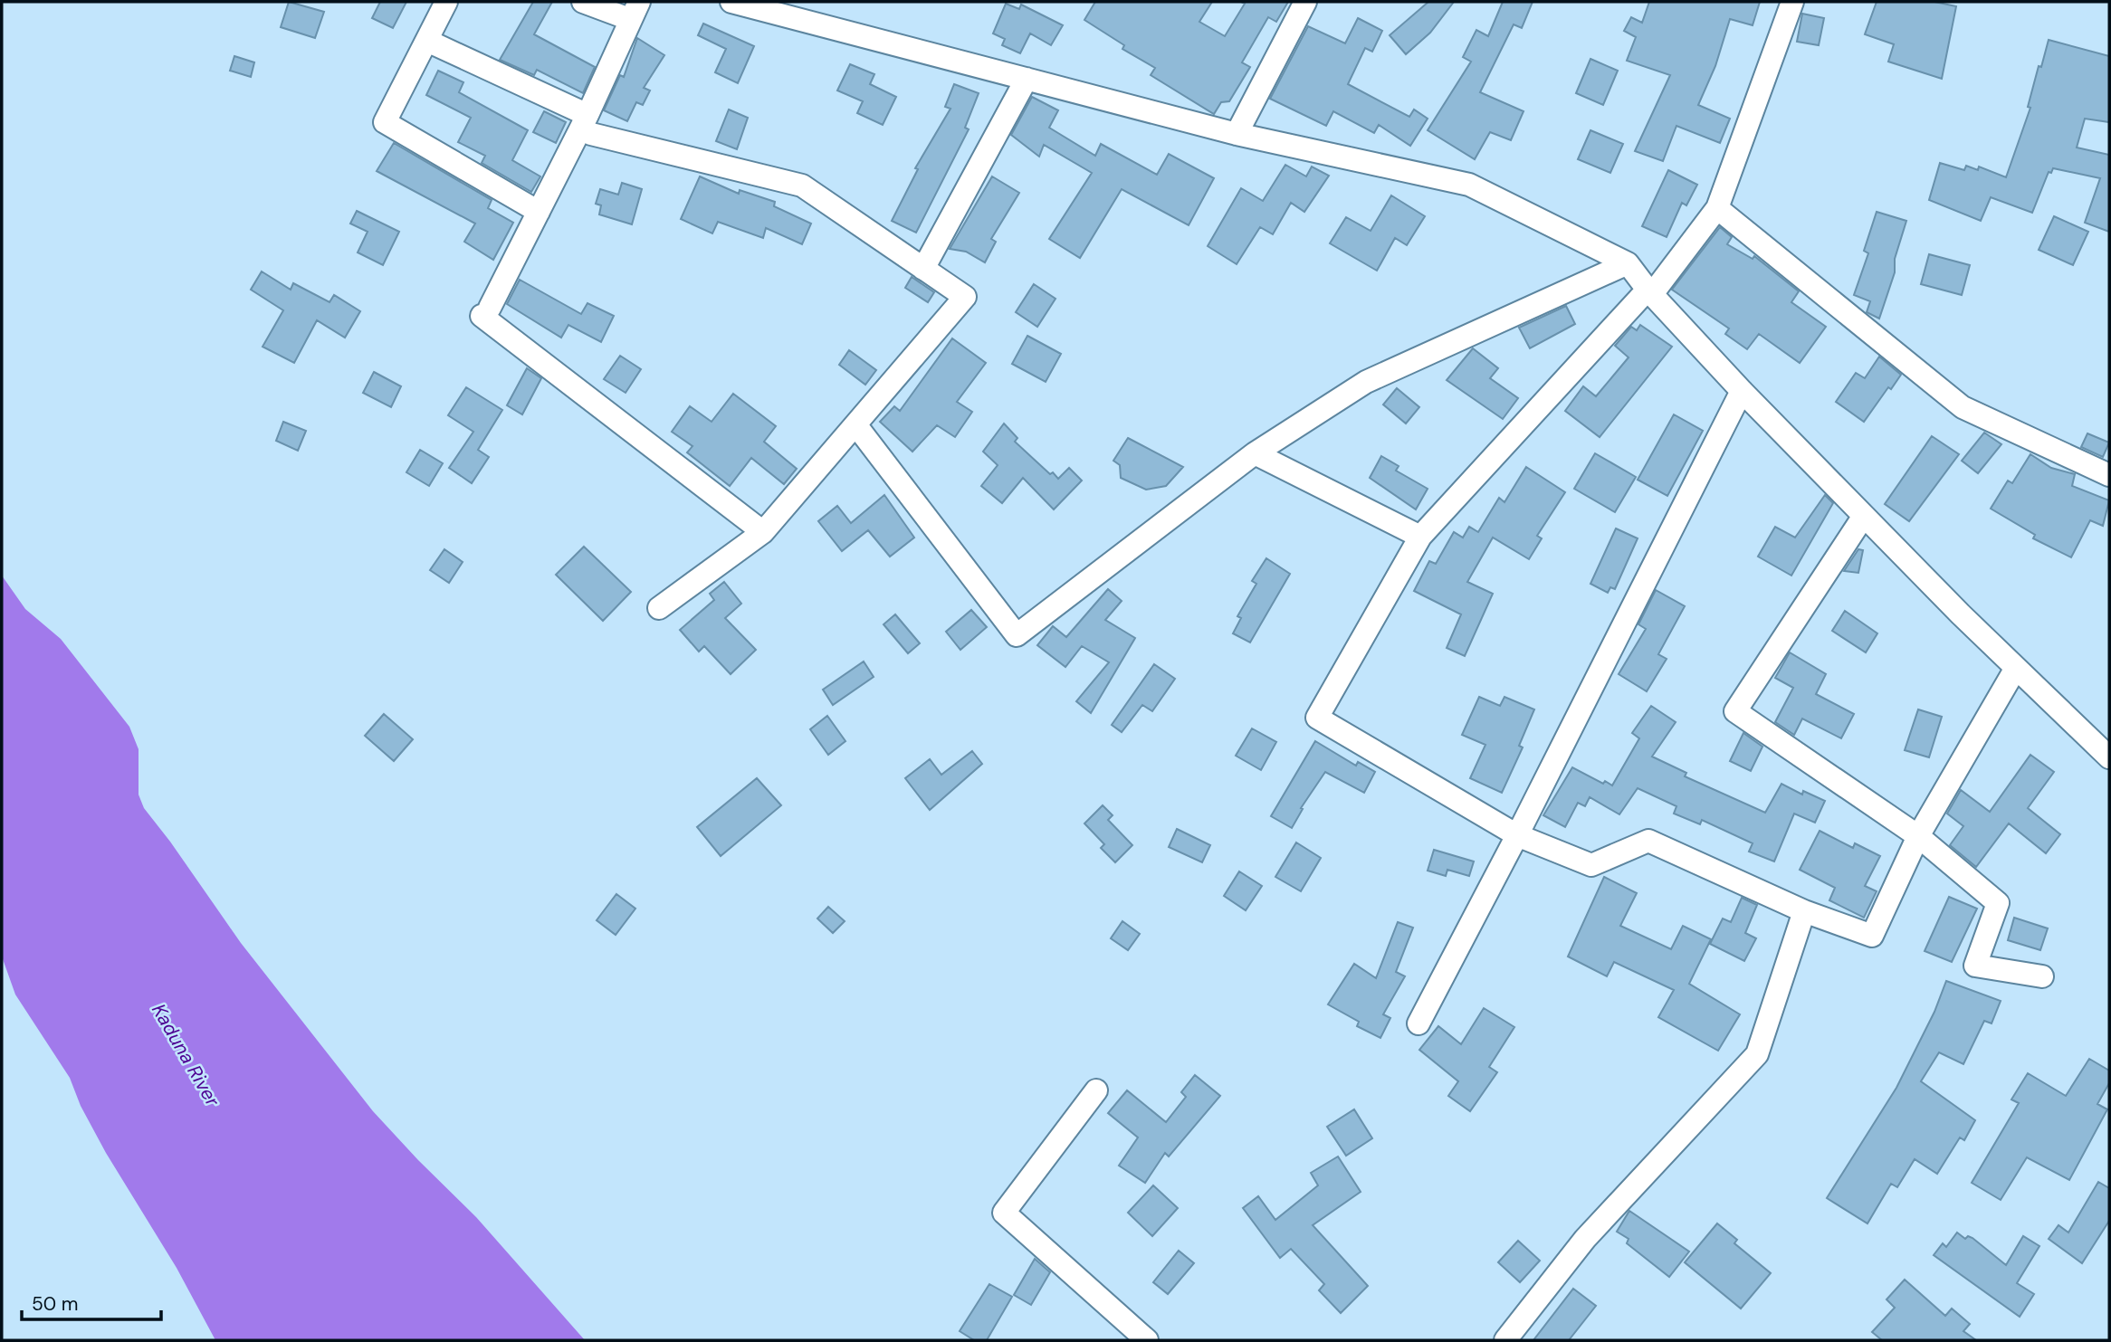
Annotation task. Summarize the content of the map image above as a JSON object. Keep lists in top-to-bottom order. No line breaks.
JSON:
{"water":["Kaduna River"],"scale_bar":"50 m"}
